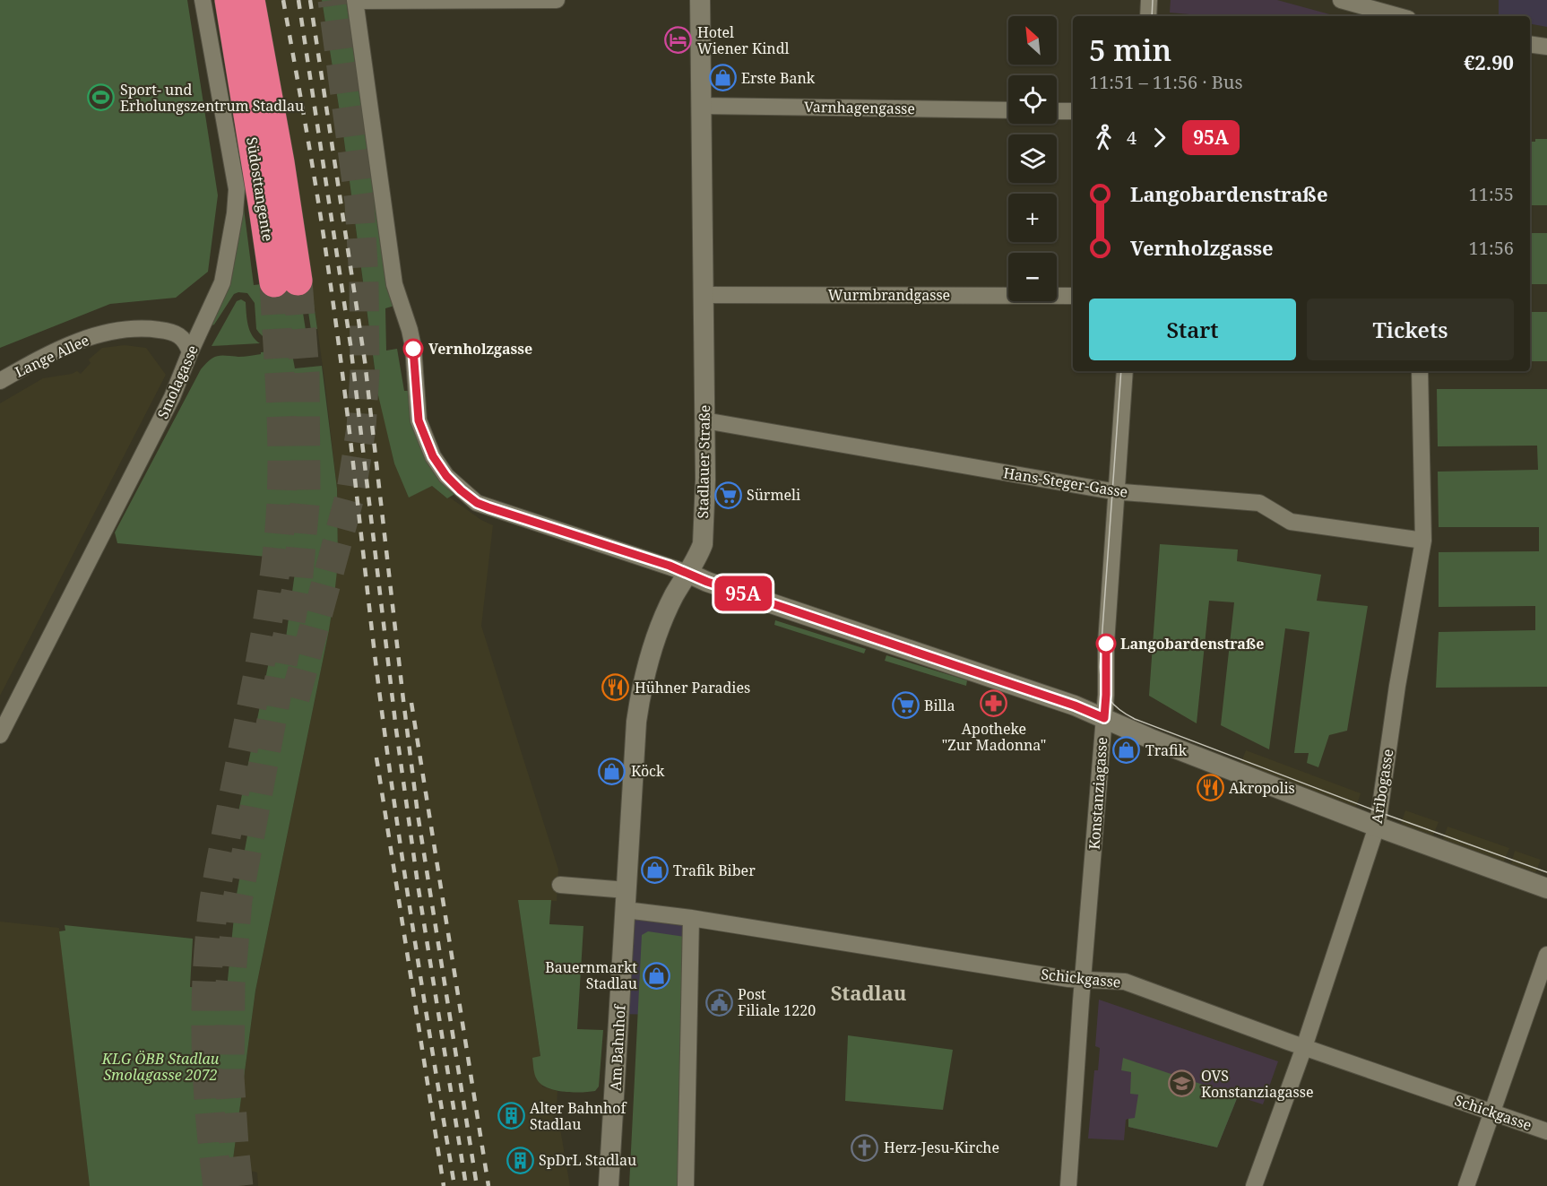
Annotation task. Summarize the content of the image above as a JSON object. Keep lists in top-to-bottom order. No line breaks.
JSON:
{"streets":{"highway":["Südosttangente"],"street":["Varnhagengasse","Wurmbrandgasse","Lange Allee","Smolagasse","Stadlauer Straße","Hans-Steger-Gasse","Aribogasse","Konstanziagasse","Schickgasse","Am Bahnhof"]},"crossings":[["Varnhagengasse","Stadlauer Straße"],["Wurmbrandgasse","Stadlauer Straße"],["Lange Allee","Smolagasse"],["Stadlauer Straße","Hans-Steger-Gasse"],["Stadlauer Straße","Schickgasse"],["Stadlauer Straße","Am Bahnhof"],["Hans-Steger-Gasse","Aribogasse"],["Hans-Steger-Gasse","Konstanziagasse"],["Aribogasse","Schickgasse"],["Konstanziagasse","Schickgasse"],["Schickgasse","Am Bahnhof"]],"districts":["Stadlau"],"parks":["KLG ÖBB Stadlau Smolagasse 2072"],"places":{"hotel":["Hotel Wiener Kindl"],"shop":["Erste Bank","Trafik","Köck","Trafik Biber","Bauernmarkt Stadlau"],"sports":["Sport- und Erholungszentrum Stadlau"],"other":["Vernholzgasse","Langobardenstraße"],"supermarket":["Sürmeli","Billa"],"restaurant":["Hühner Paradies","Akropolis"],"pharmacy":["Apotheke \"Zur Madonna\""],"public building":["Post Filiale 1220"],"school or university":["OVS Konstanziagasse"],"building":["Alter Bahnhof Stadlau","SpDrL Stadlau"],"church":["Herz-Jesu-Kirche"]},"lines":["bus line 95A"],"north":"top left","page":{"on_map":"95A","map_buttons":["+","−"],"heading":["5 min","11:51 – 11:56 · Bus","€2.90"],"legs":["4","95A"],"list":[{"name":"Langobardenstraße","value":"11:55"},{"name":"Vernholzgasse","value":"11:56"}],"buttons":["Start","Tickets"]}}
